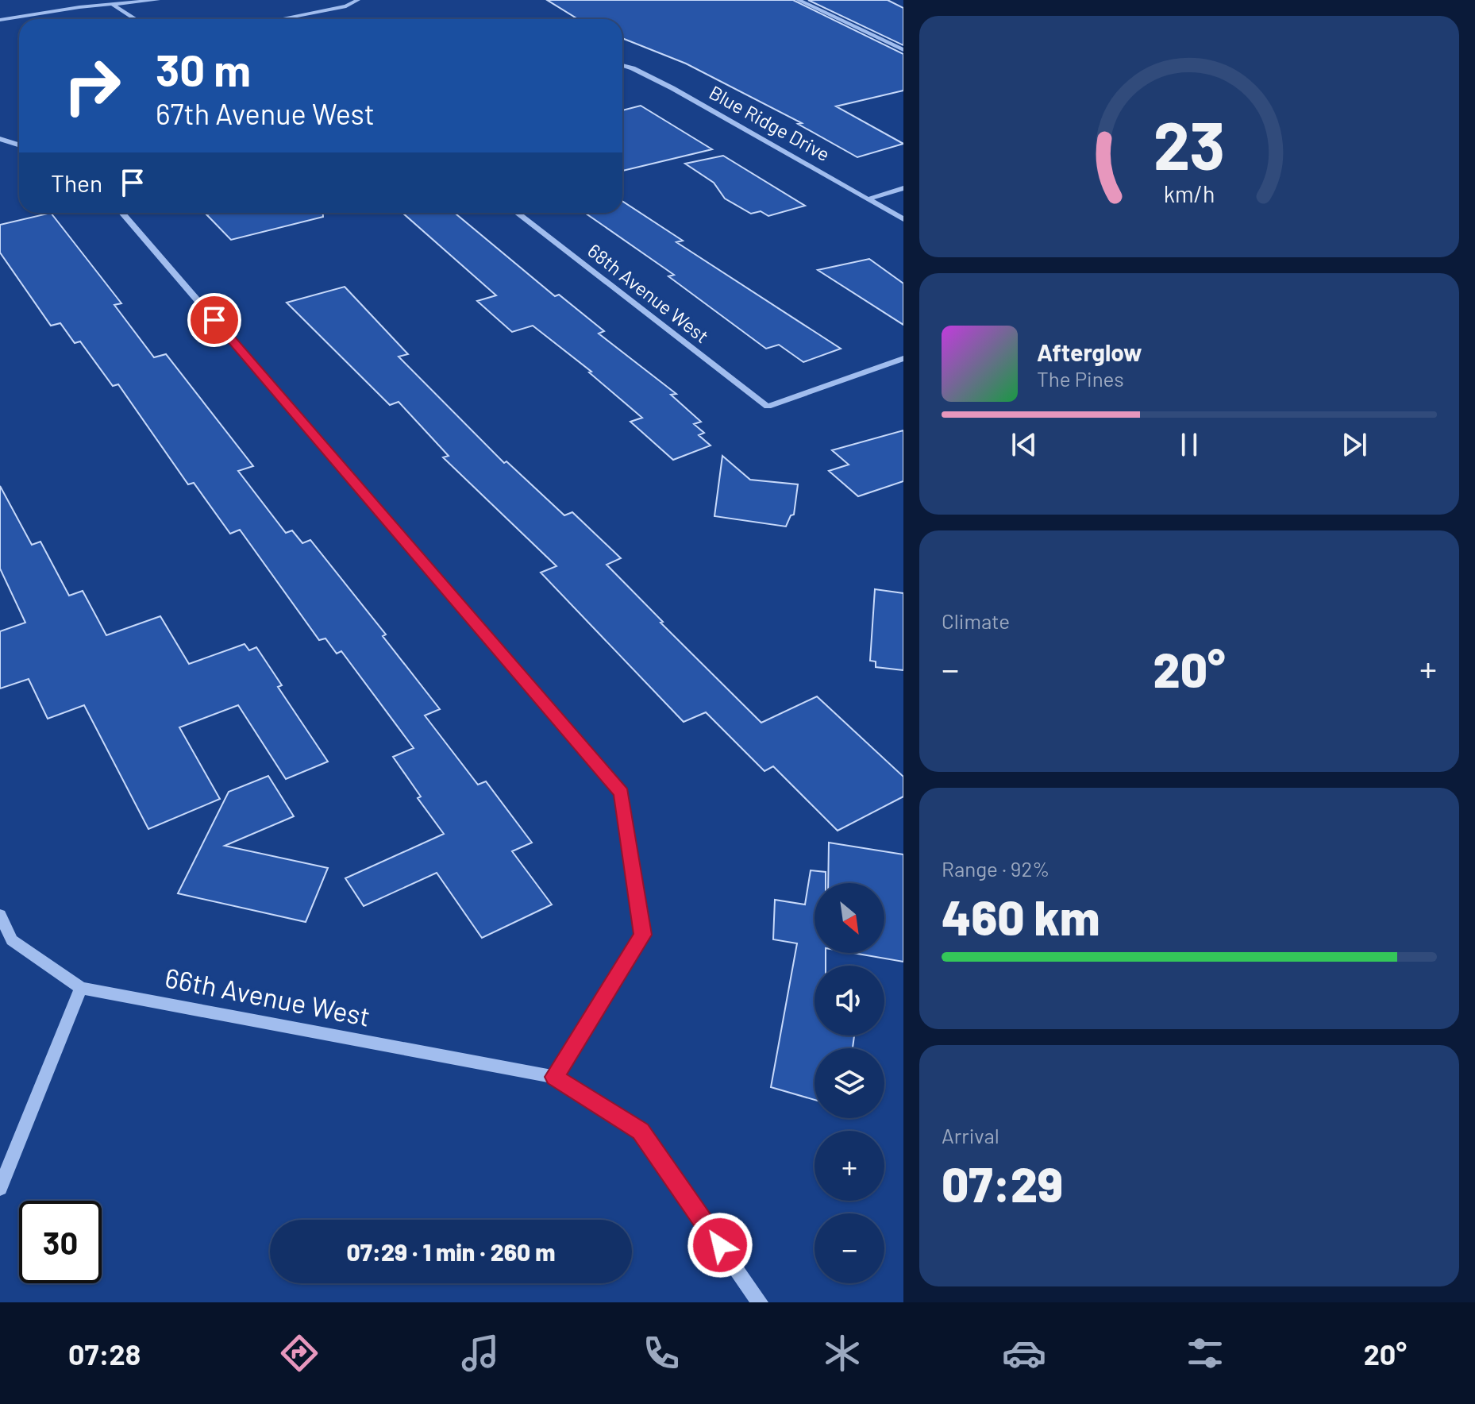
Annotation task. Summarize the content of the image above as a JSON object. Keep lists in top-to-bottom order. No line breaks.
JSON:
{"streets":{"street":["Blue Ridge Drive","68th Avenue West","66th Avenue West"]},"north":"bottom right","page":{"turn":["30 m","67th Avenue West"],"then":"Then","song":["Afterglow","The Pines"],"tile":["Climate",["Range · 92%","460 km"],["Arrival","07:29"]],"heat":["−","20°","+"],"map_buttons":["+","−"],"limit":"30","trip":"07:29 · 1 min · 260 m","tabs":["07:28","20°"],"gauge":["23","km/h"]}}
